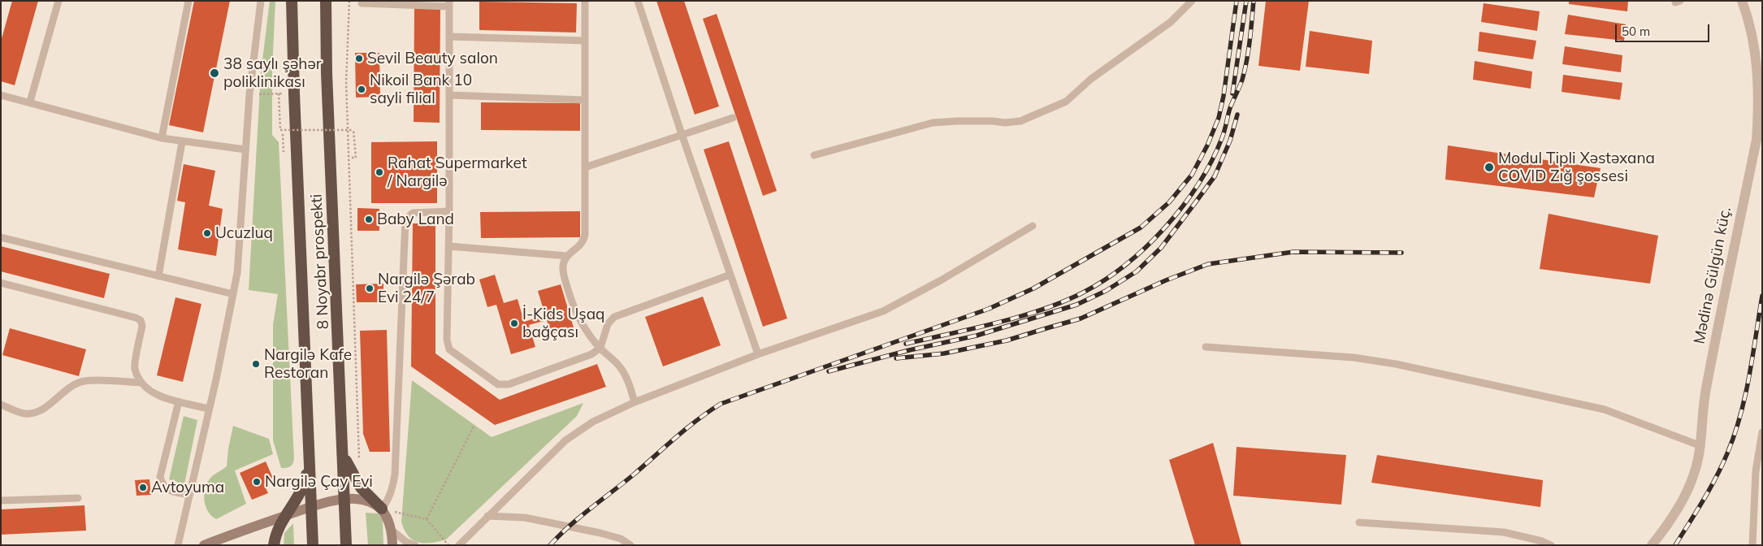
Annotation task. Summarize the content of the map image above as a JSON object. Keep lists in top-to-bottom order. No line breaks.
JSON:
{"streets":{"highway":["8 Noyabr prospekti"],"street":["Mədinə Gülgün küç."]},"places":["Sevil Beauty salon","38 saylı şəhər poliklinikası","Nikoil Bank 10 sayli filial","Modul Tipli Xəstəxana COVID Zığ şossesi","Rahat Supermarket / Nargilə","Baby Land","Ucuzluq","Nargilə Şərab Evi 24/7","İ-Kids Uşaq bağçası","Nargilə Kafe Restoran","Nargilə Çay Evi","Avtoyuma"],"scale_bar":"50 m"}
